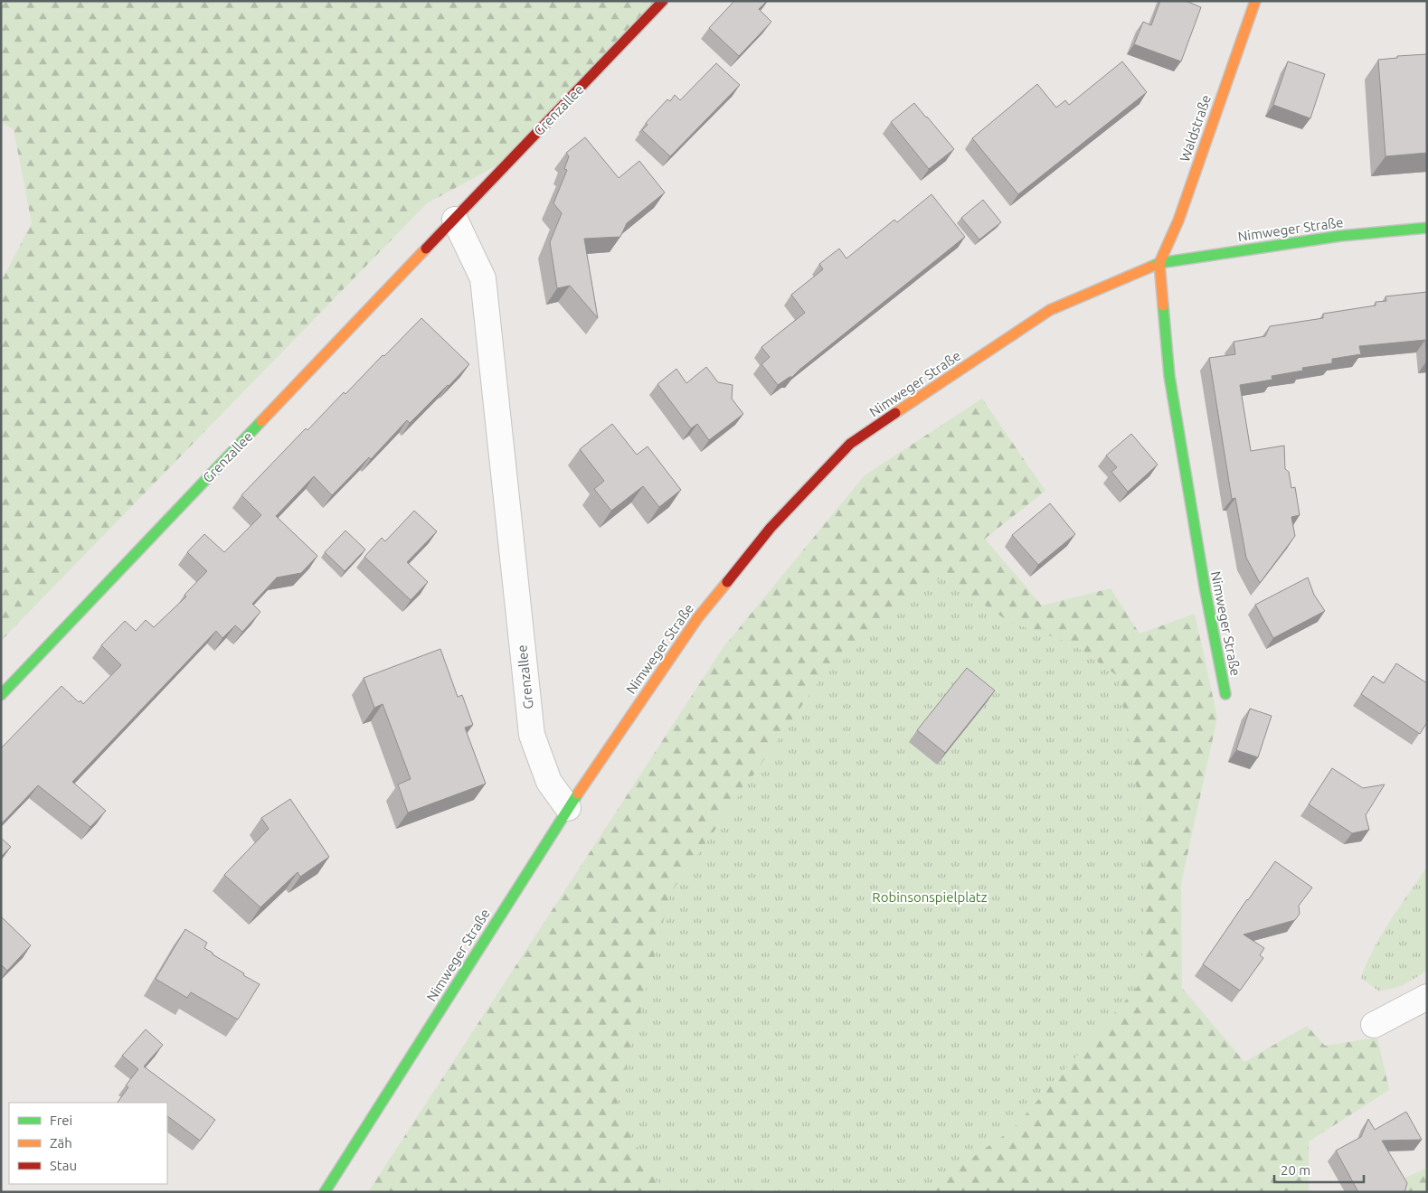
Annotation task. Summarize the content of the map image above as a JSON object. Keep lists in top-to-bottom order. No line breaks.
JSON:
{"streets":{"street":["Grenzallee","Waldstraße","Nimweger Straße"]},"crossings":[["Grenzallee","Nimweger Straße"],["Waldstraße","Nimweger Straße"]],"parks":["Robinsonspielplatz"],"legend":["Frei","Zäh","Stau"],"scale_bar":"20 m"}
